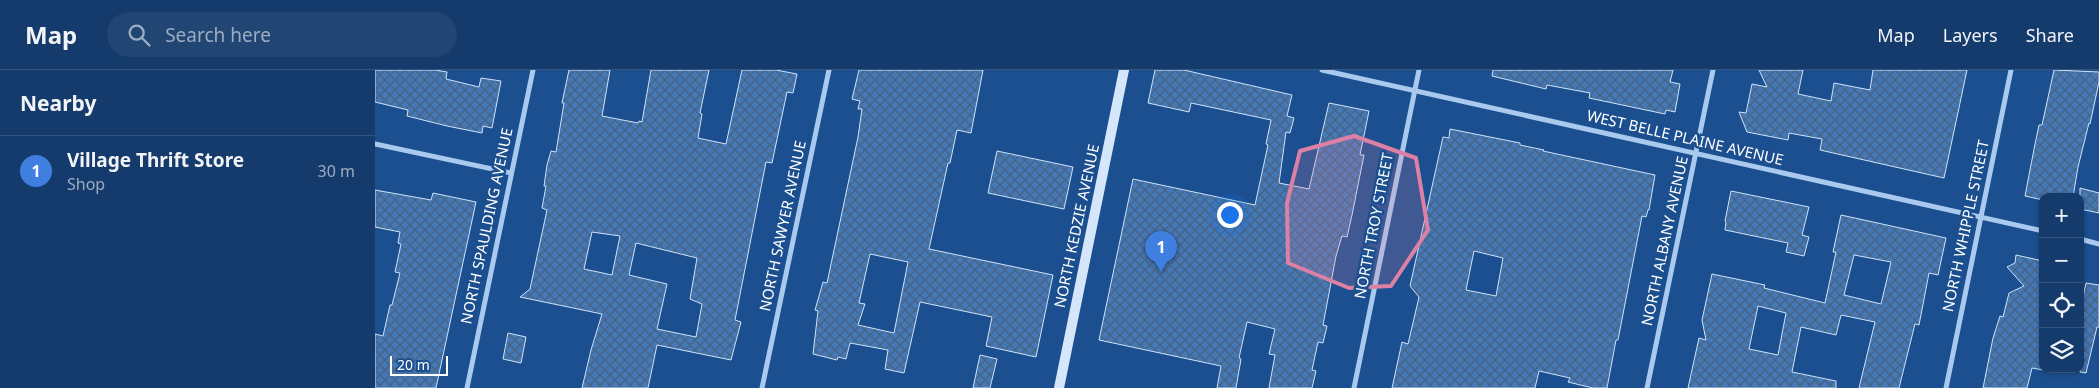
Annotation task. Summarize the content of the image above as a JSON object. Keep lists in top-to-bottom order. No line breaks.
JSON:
{"streets":{"main road":["NORTH KEDZIE AVENUE"],"street":["WEST BELLE PLAINE AVENUE","NORTH SPAULDING AVENUE","NORTH SAWYER AVENUE","NORTH TROY STREET","NORTH WHIPPLE STREET","NORTH ALBANY AVENUE"]},"crossings":[["WEST BELLE PLAINE AVENUE","NORTH TROY STREET"],["WEST BELLE PLAINE AVENUE","NORTH WHIPPLE STREET"],["WEST BELLE PLAINE AVENUE","NORTH ALBANY AVENUE"]],"scale_bar":"20 m","page":{"header":"Map","search":"Search here","nav":["Map","Layers","Share"],"heading":"Nearby","list":[{"mark":"1","name":"Village Thrift Store","note":"Shop","value":"30 m"}],"map_buttons":["+","−"],"pins":"1","scale":"20 m"}}
